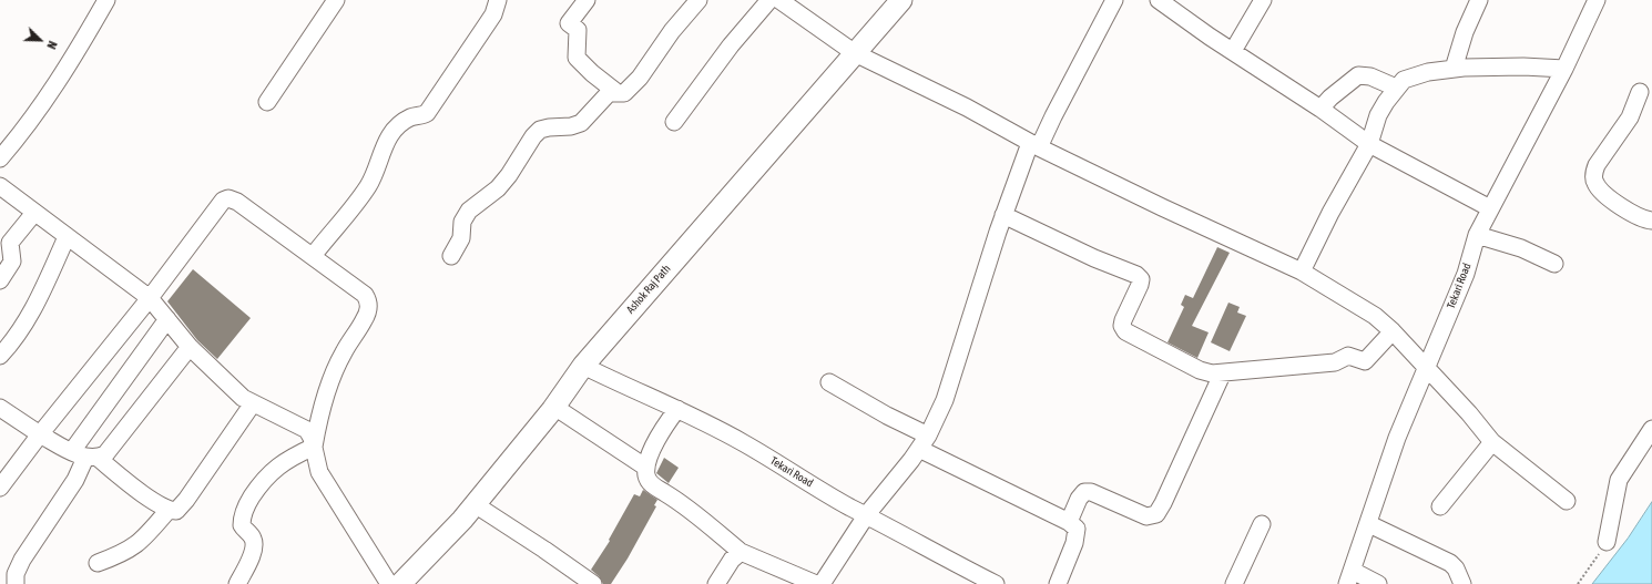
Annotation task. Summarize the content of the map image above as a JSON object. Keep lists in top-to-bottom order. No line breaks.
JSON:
{"streets":{"main road":["Ashok Raj Path"],"street":["Tekari Road"]},"crossings":[["Tekari Road","Ashok Raj Path"]],"north":"bottom right"}
